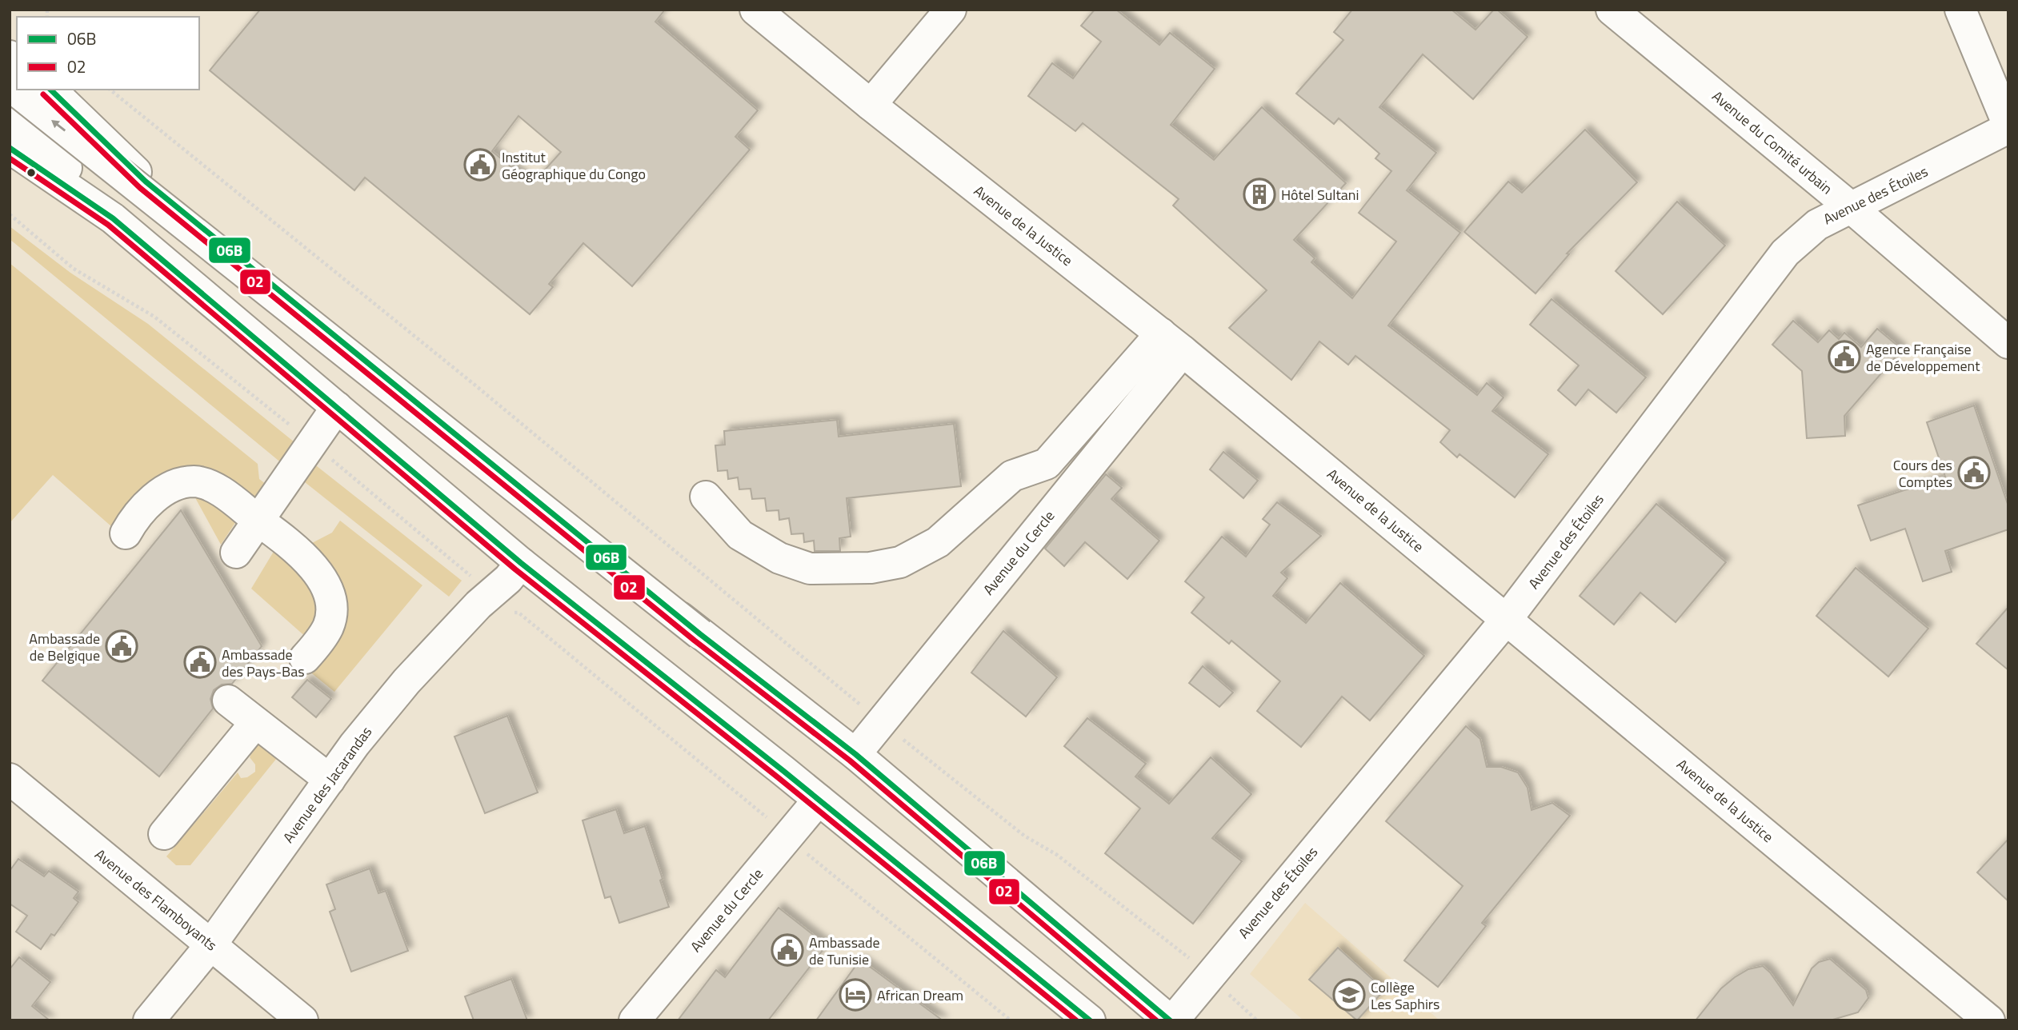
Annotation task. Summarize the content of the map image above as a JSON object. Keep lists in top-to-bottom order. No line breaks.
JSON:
{"streets":{"main road":["Avenue du Comité urbain","Avenue des Étoiles","Avenue de la Justice","Avenue du Cercle","Avenue des Jacarandas","Avenue des Flamboyants"]},"crossings":[["Avenue du Comité urbain","Avenue des Étoiles"],["Avenue des Étoiles","Avenue de la Justice"],["Avenue de la Justice","Avenue du Cercle"],["Avenue des Jacarandas","Avenue des Flamboyants"]],"places":{"public building":["Institut Géographique du Congo","Agence Française de Développement","Cours des Comptes","Ambassade de Belgique","Ambassade des Pays-Bas","Ambassade de Tunisie"],"building":["Hôtel Sultani"],"hotel":["African Dream"],"school or university":["Collège Les Saphirs"]},"lines":["transit line 06B","transit line 02"],"legend":["06B","02"]}
